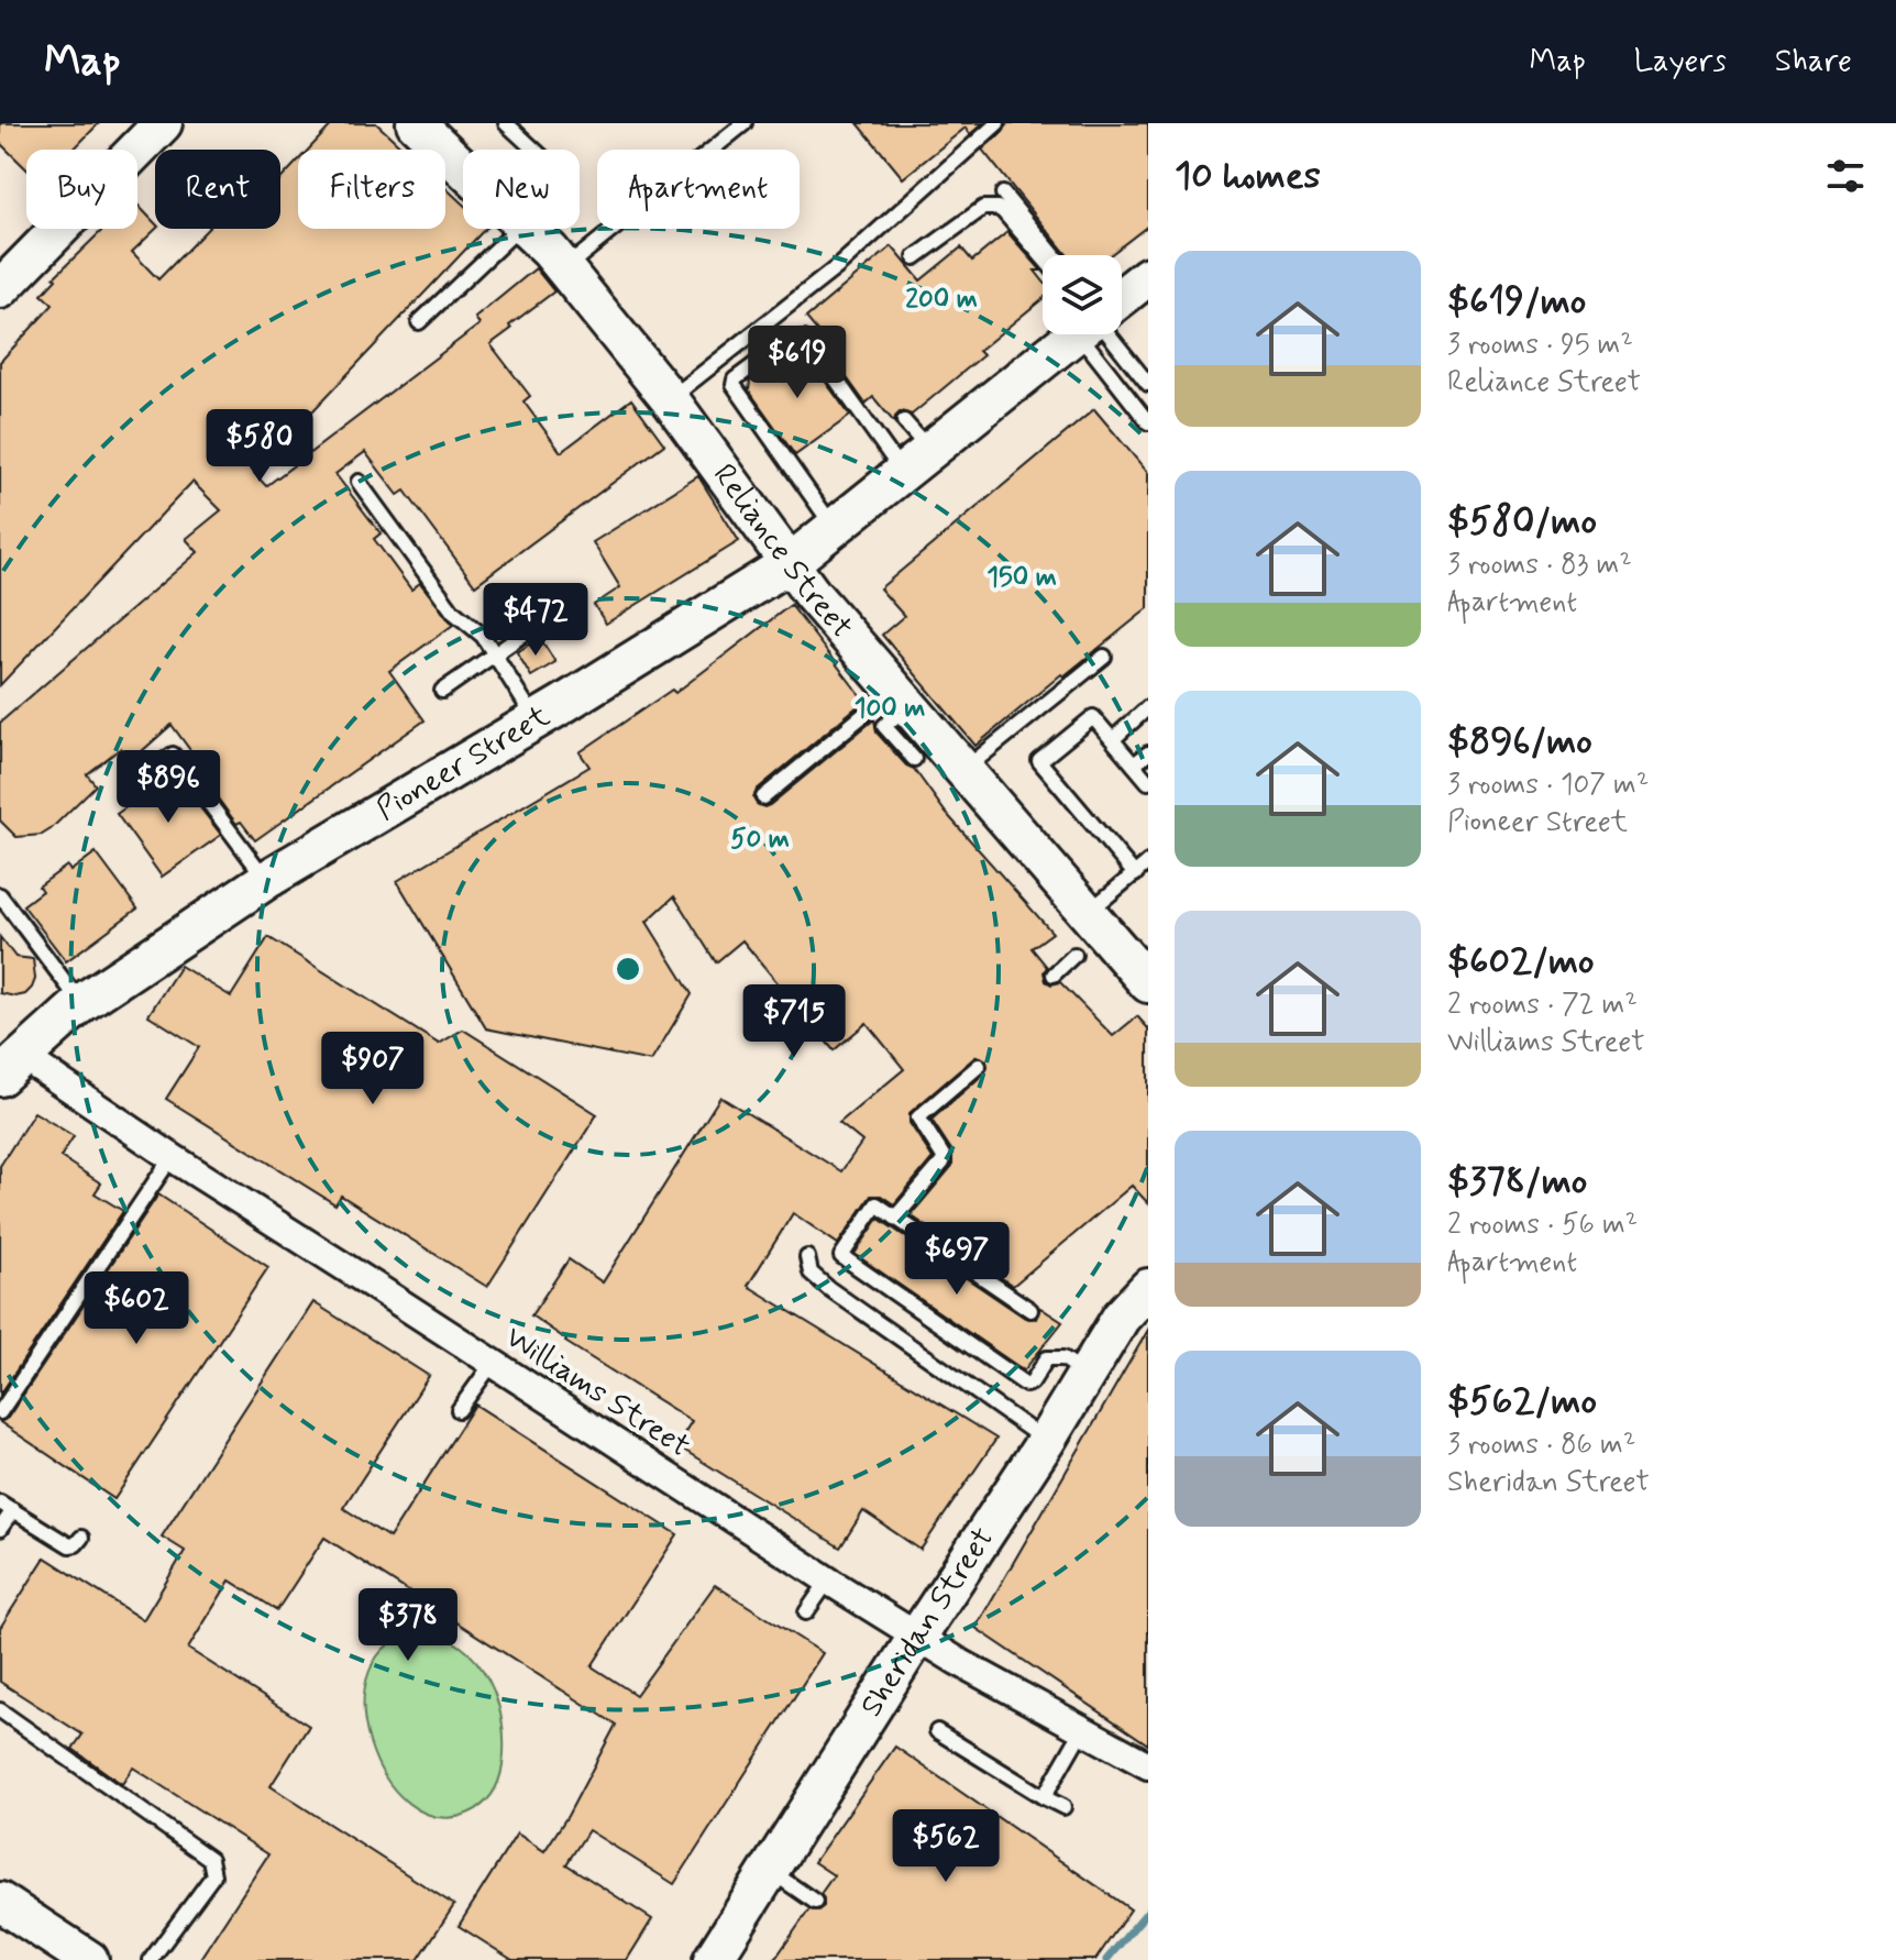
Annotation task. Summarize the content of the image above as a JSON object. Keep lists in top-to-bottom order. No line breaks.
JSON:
{"streets":{"main road":["Reliance Street","Pioneer Street","Sheridan Street"],"street":["Williams Street"]},"crossings":[["Reliance Street","Pioneer Street"],["Pioneer Street","Williams Street"],["Williams Street","Sheridan Street"]],"page":{"header":"Map","nav":["Map","Layers","Share"],"heading":"10 homes","chip":["Buy","Rent","Filters","New","Apartment"],"list":[{"name":"$619/mo","note":"3 rooms · 95 m² · Reliance Street"},{"name":"$580/mo","note":"3 rooms · 83 m² · Apartment"},{"name":"$896/mo","note":"3 rooms · 107 m² · Pioneer Street"},{"name":"$602/mo","note":"2 rooms · 72 m² · Williams Street"},{"name":"$378/mo","note":"2 rooms · 56 m² · Apartment"},{"name":"$562/mo","note":"3 rooms · 86 m² · Sheridan Street"}],"price":["$619","$580","$472","$896","$715","$907","$697","$602","$378","$562"]},"rings":["200 m","150 m","100 m","50 m"]}
